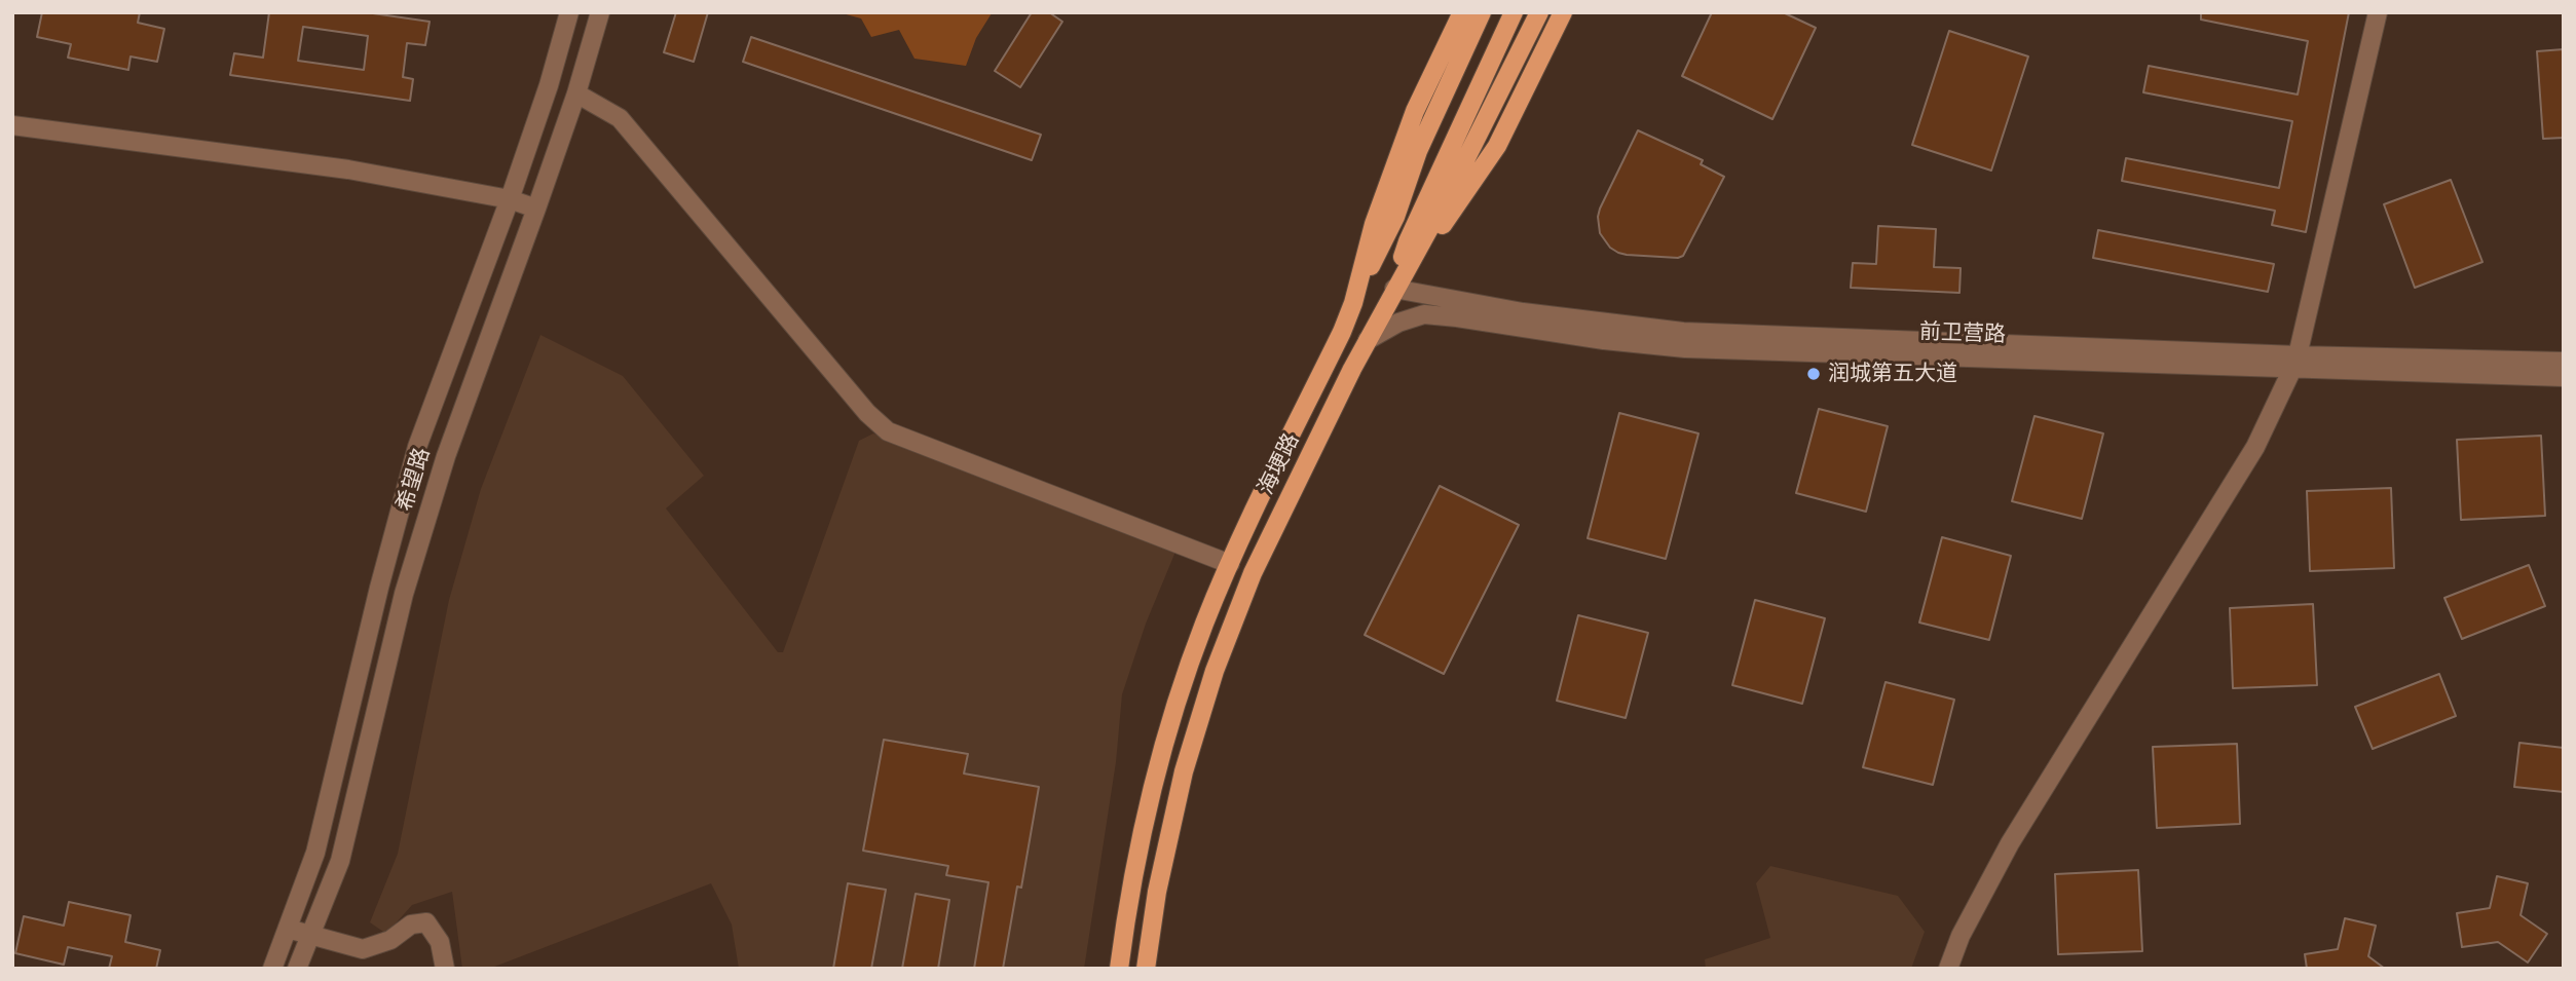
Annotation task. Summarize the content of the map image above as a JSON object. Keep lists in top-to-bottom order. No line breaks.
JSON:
{"streets":{"main road":["海埂路"],"street":["前卫营路","希望路"]},"crossings":[["前卫营路","海埂路"]],"places":["润城第五大道"]}
